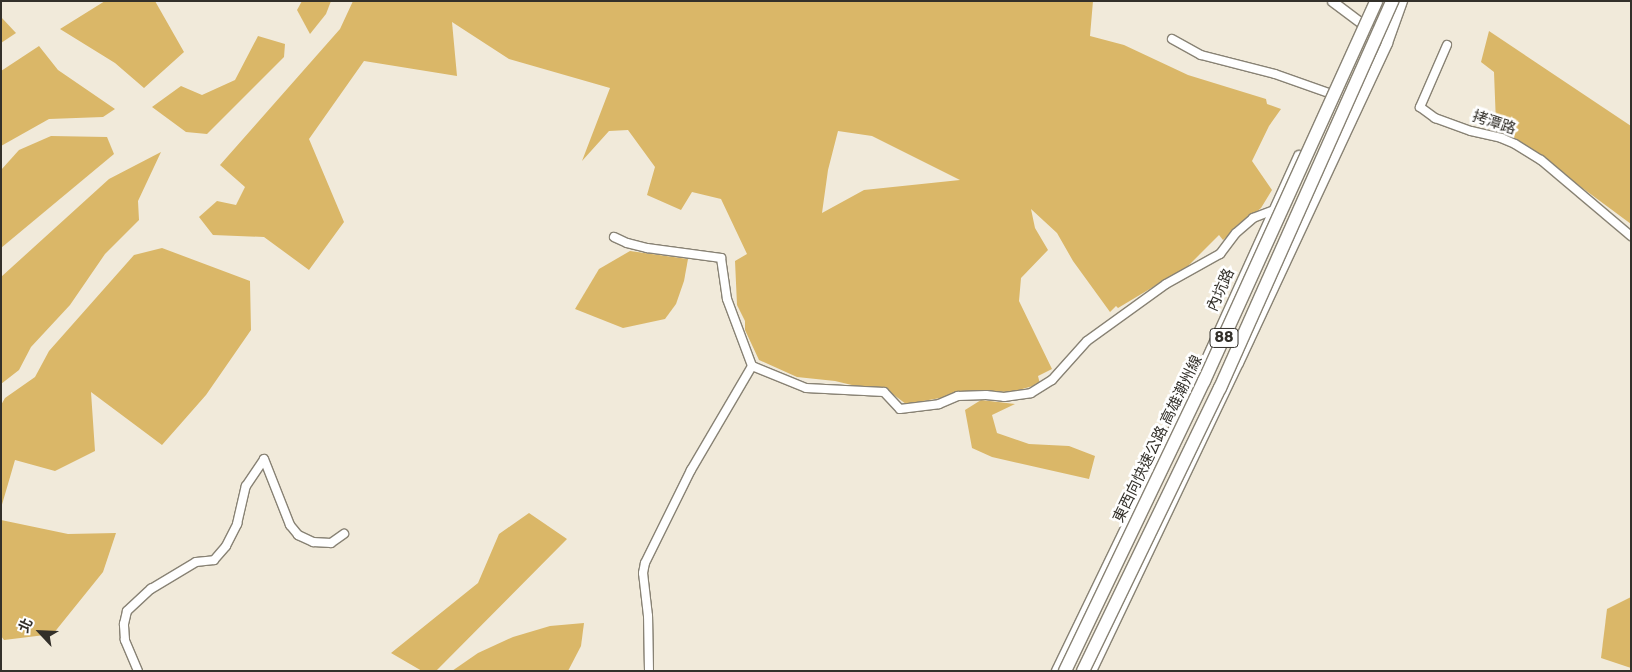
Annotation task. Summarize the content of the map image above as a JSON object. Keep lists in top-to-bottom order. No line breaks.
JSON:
{"streets":{"highway":["88","東西向快速公路 高雄潮州線"],"main road":["內坑路"],"street":["拷潭路"]},"north":"top left"}
